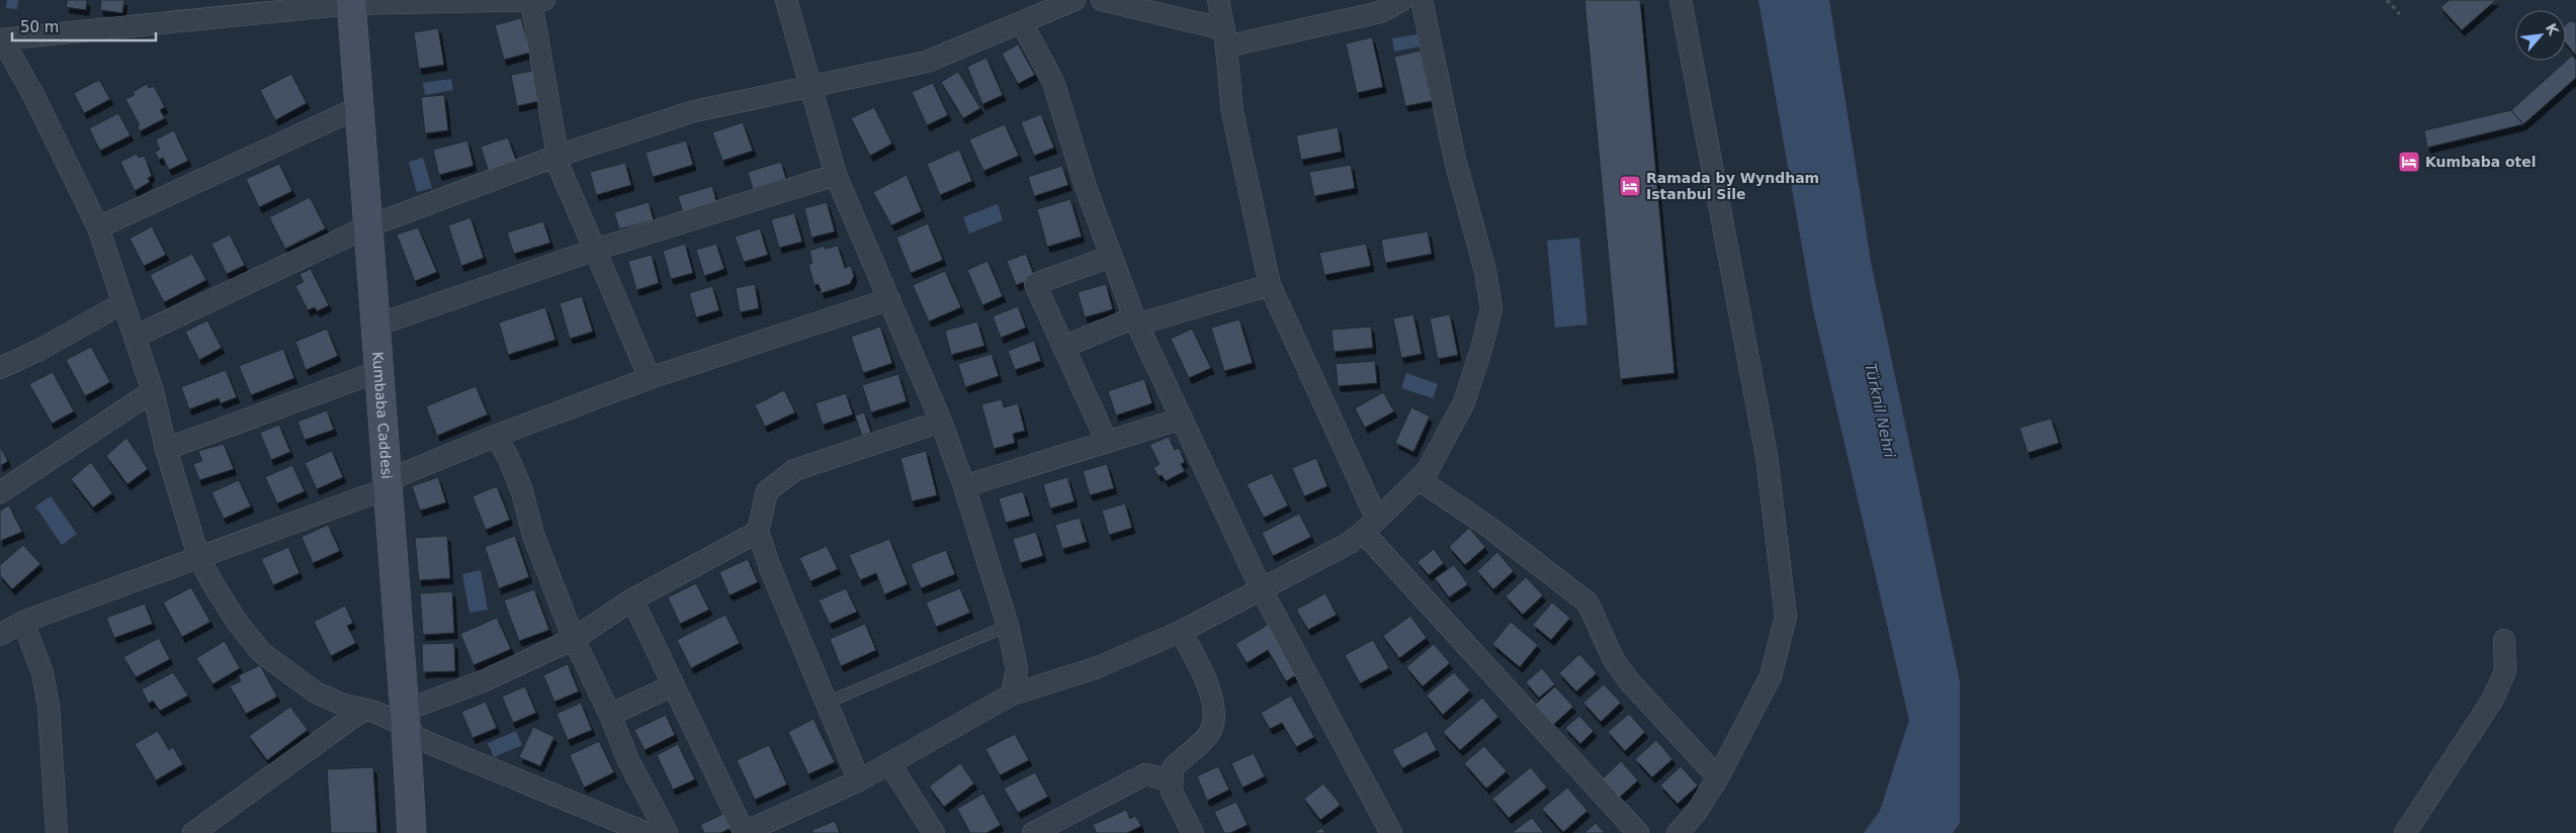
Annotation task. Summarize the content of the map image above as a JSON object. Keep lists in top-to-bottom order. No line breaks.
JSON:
{"streets":{"street":["Kumbaba Caddesi"]},"water":["Türknil Nehri"],"places":{"hotel":["Kumbaba otel","Ramada by Wyndham Istanbul Sile"]},"scale_bar":"50 m","north":"top right"}
